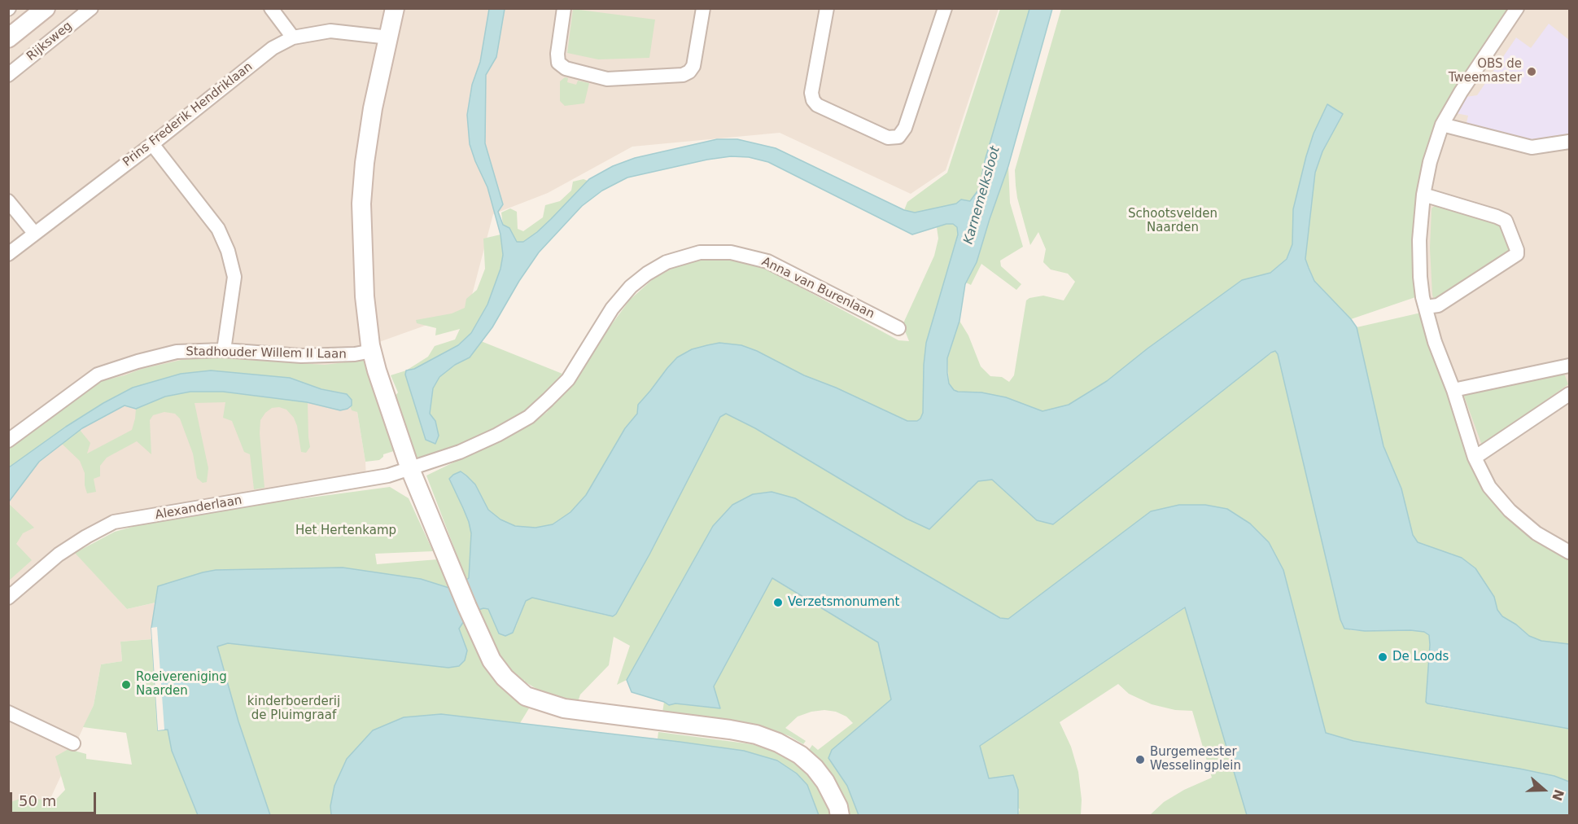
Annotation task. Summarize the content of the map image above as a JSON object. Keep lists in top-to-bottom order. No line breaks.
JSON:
{"streets":{"street":["Rijksweg","Prins Frederik Hendriklaan","Anna van Burenlaan","Stadhouder Willem II Laan","Alexanderlaan"]},"crossings":[["Anna van Burenlaan","Alexanderlaan"]],"water":["Karnemelksloot"],"parks":["Schootsvelden Naarden","Het Hertenkamp","kinderboerderij de Pluimgraaf"],"places":["OBS de Tweemaster","Verzetsmonument","De Loods","Roeivereniging Naarden","Burgemeester Wesselingplein"],"scale_bar":"50 m","north":"right"}
